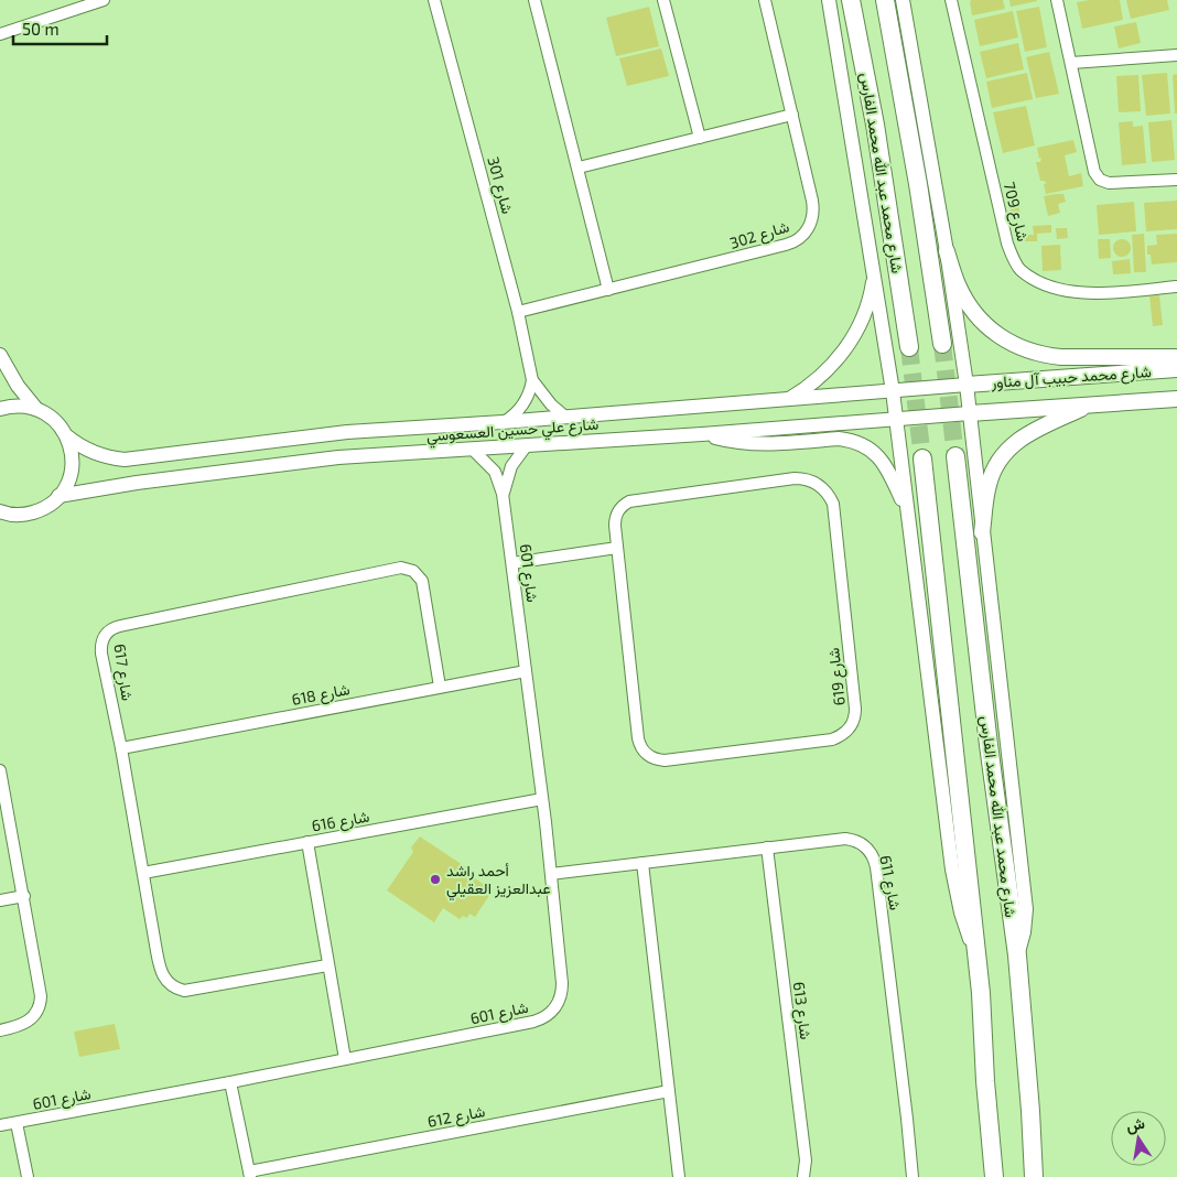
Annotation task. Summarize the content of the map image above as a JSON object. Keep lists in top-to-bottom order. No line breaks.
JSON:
{"streets":{"main road":["شارع محمد عبد الله محمد الفارس","شارع محمد حبيب آل مناور"],"street":["شارع 301","شارع 709","شارع 302","شارع علي حسين العسعوسي","شارع 601","شارع 617","شارع 619","شارع 618","شارع 616","شارع 611","شارع 613","شارع 612"]},"crossings":[["شارع 301","شارع 302"],["شارع 301","شارع علي حسين العسعوسي"],["شارع محمد حبيب آل مناور","شارع علي حسين العسعوسي"],["شارع علي حسين العسعوسي","شارع 601"],["شارع 601","شارع 618"],["شارع 601","شارع 616"],["شارع 601","شارع 611"],["شارع 617","شارع 618"],["شارع 617","شارع 616"],["شارع 611","شارع 613"]],"places":["أحمد راشد عبدالعزيز العقيلي"],"scale_bar":"50 m","north":"top"}
